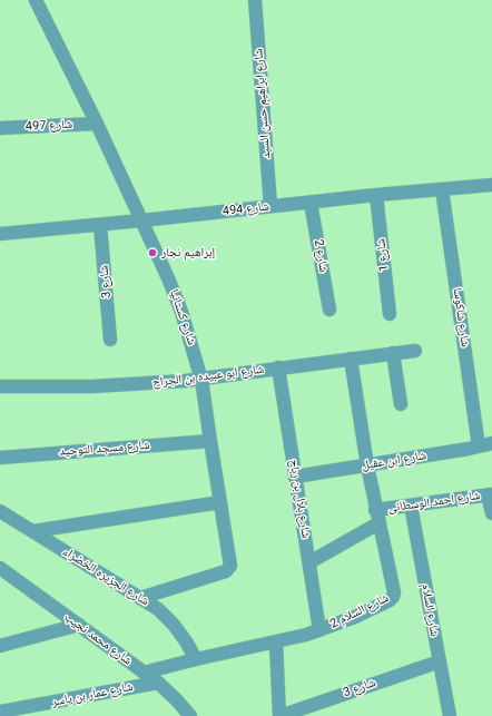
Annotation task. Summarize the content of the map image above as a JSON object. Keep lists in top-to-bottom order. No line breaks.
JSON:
{"streets":{"street":["شارع ابراهيم حسن السيد","شارع 497","شارع 494","شارع 1","شارع 2","شارع 3","شارع كستانيا","شارع شاكوسا","شارع ابو عبيده بن الجراح","شارع مسجد التوحيد","شارع ابن عقيل","شارع بلال بن رباح","شارع احمد الوسطانى","شارع الجزيره الخضراء","شارع السلام","شارع السلام 2","شارع محمد نجيب","شارع عمار بن ياسر"]},"crossings":[["شارع ابراهيم حسن السيد","شارع 494"],["شارع 497","شارع كستانيا"],["شارع 494","شارع 1"],["شارع 494","شارع 2"],["شارع 494","شارع 3"],["شارع 494","شارع كستانيا"],["شارع 494","شارع شاكوسا"],["شارع 3","شارع السلام"],["شارع كستانيا","شارع ابو عبيده بن الجراح"],["شارع كستانيا","شارع مسجد التوحيد"],["شارع كستانيا","شارع الجزيره الخضراء"],["شارع شاكوسا","شارع ابن عقيل"],["شارع ابو عبيده بن الجراح","شارع بلال بن رباح"],["شارع ابو عبيده بن الجراح","شارع السلام 2"],["شارع ابن عقيل","شارع بلال بن رباح"],["شارع ابن عقيل","شارع السلام 2"],["شارع بلال بن رباح","شارع السلام 2"],["شارع احمد الوسطانى","شارع السلام"],["شارع احمد الوسطانى","شارع السلام 2"],["شارع الجزيره الخضراء","شارع السلام 2"],["شارع السلام 2","شارع محمد نجيب"],["شارع محمد نجيب","شارع عمار بن ياسر"]],"places":["إبراهيم نجار"]}
